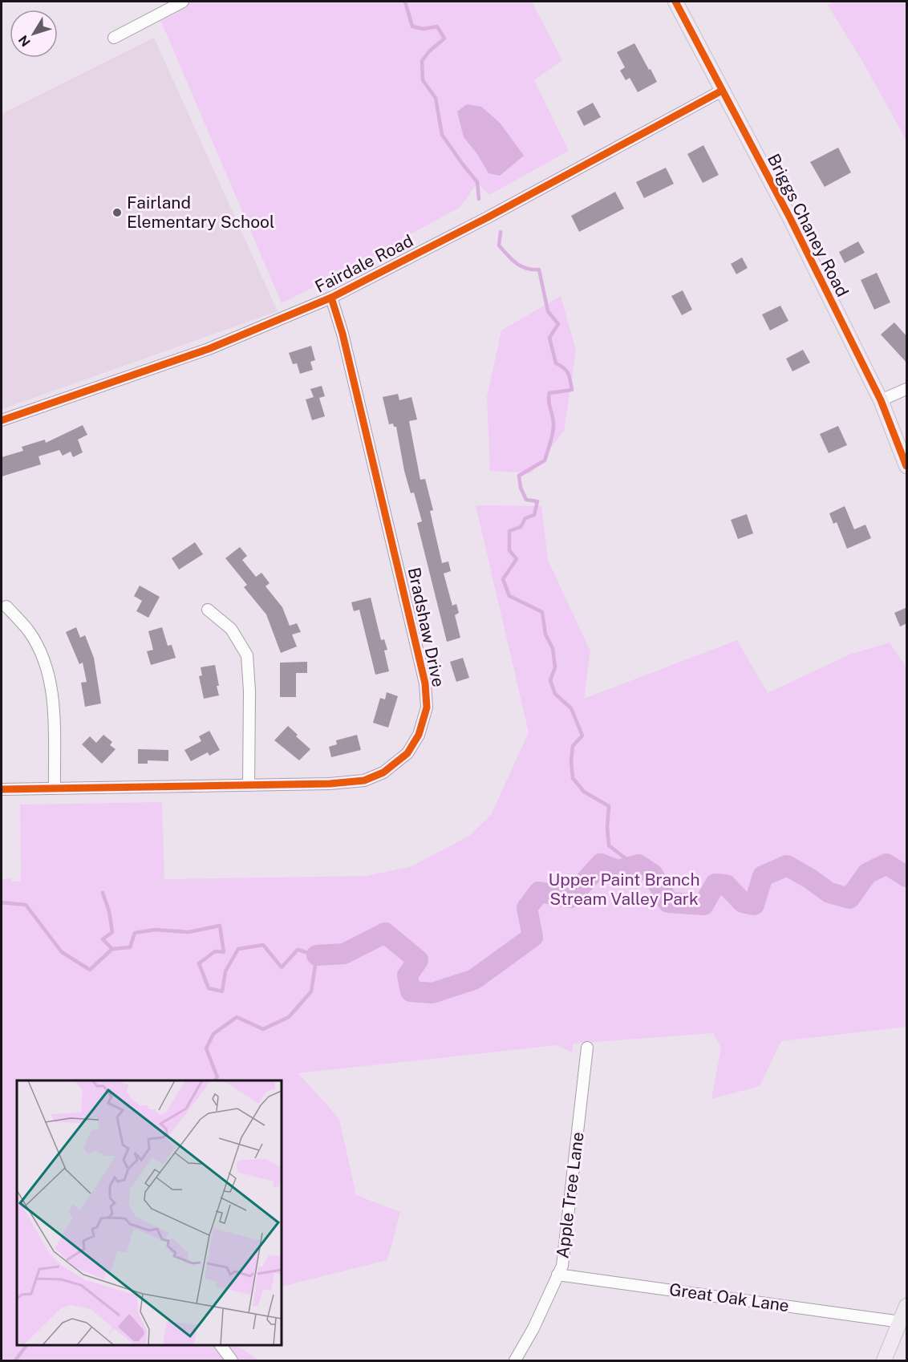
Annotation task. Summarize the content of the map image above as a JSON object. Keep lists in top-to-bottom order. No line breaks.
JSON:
{"streets":{"main road":["Briggs Chaney Road"],"street":["Fairdale Road","Bradshaw Drive","Apple Tree Lane","Great Oak Lane"]},"crossings":[["Briggs Chaney Road","Fairdale Road"],["Fairdale Road","Bradshaw Drive"],["Apple Tree Lane","Great Oak Lane"]],"parks":["Upper Paint Branch Stream Valley Park"],"places":["Fairland Elementary School"],"north":"bottom left"}
